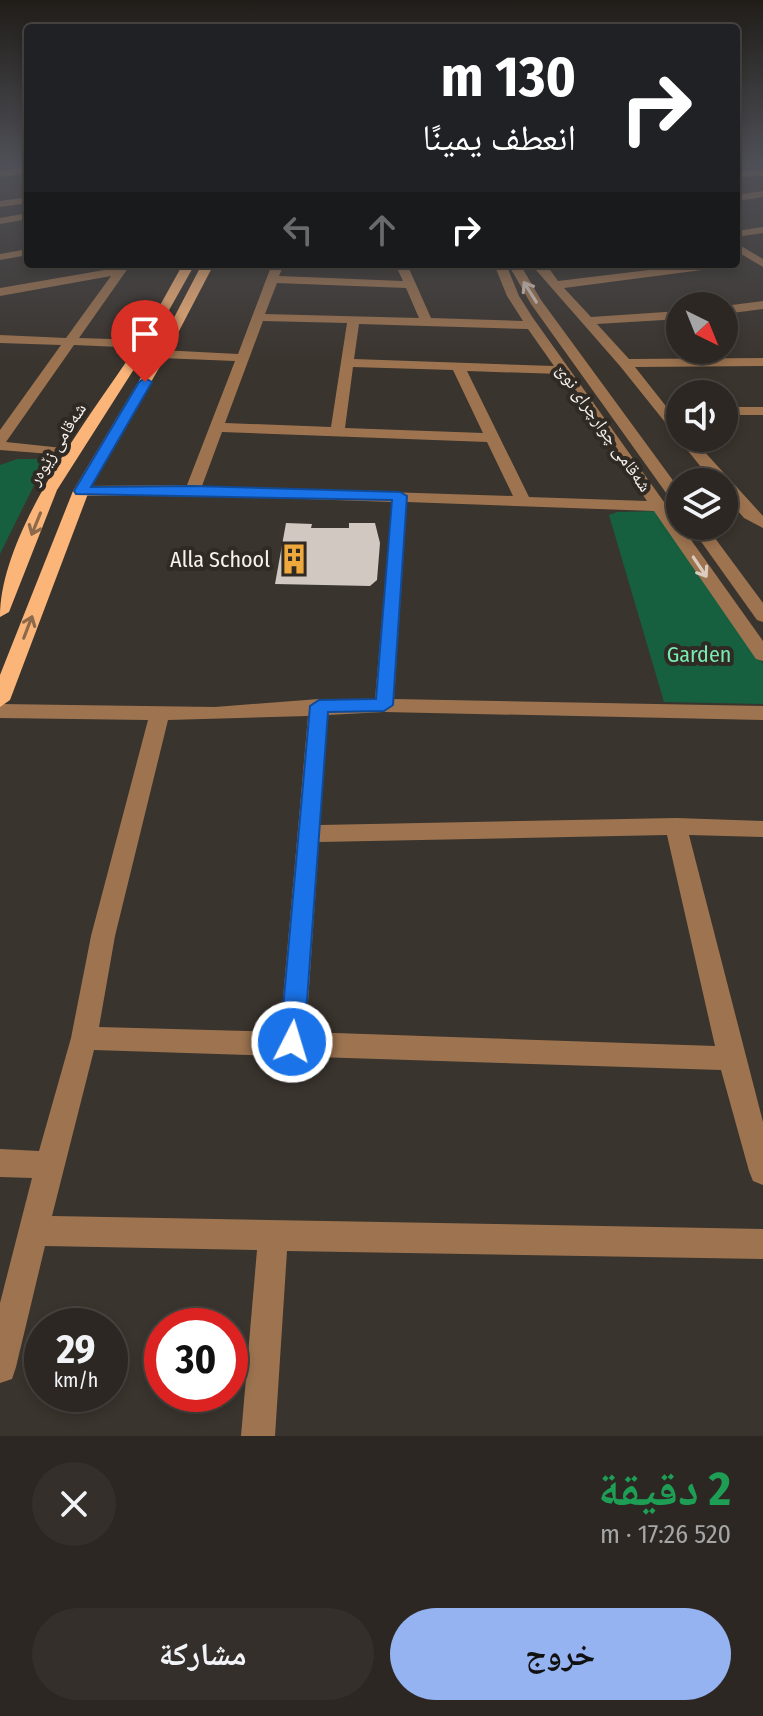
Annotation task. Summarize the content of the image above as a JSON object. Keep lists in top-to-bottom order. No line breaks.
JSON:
{"streets":{"main road":["شەقامی زێوەر"],"street":["شەقامی چوارچرای نوێ"]},"parks":["Garden"],"places":{"building":["Alla School"]},"north":"bottom right","page":{"turn":["130 m","انعطف يمينًا"],"speed":"29 km/h","limit":"30","heading":["2 دقيقة","520 m · 17:26"],"buttons":["خروج","مشاركة"]}}
